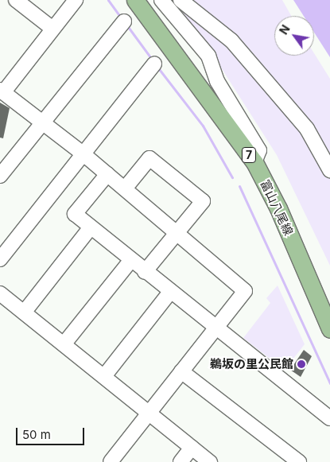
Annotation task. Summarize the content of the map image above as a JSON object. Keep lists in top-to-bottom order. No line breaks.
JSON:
{"streets":{"main road":["7","富山八尾線"]},"places":["鵜坂の里公民館"],"scale_bar":"50 m","north":"top left"}
